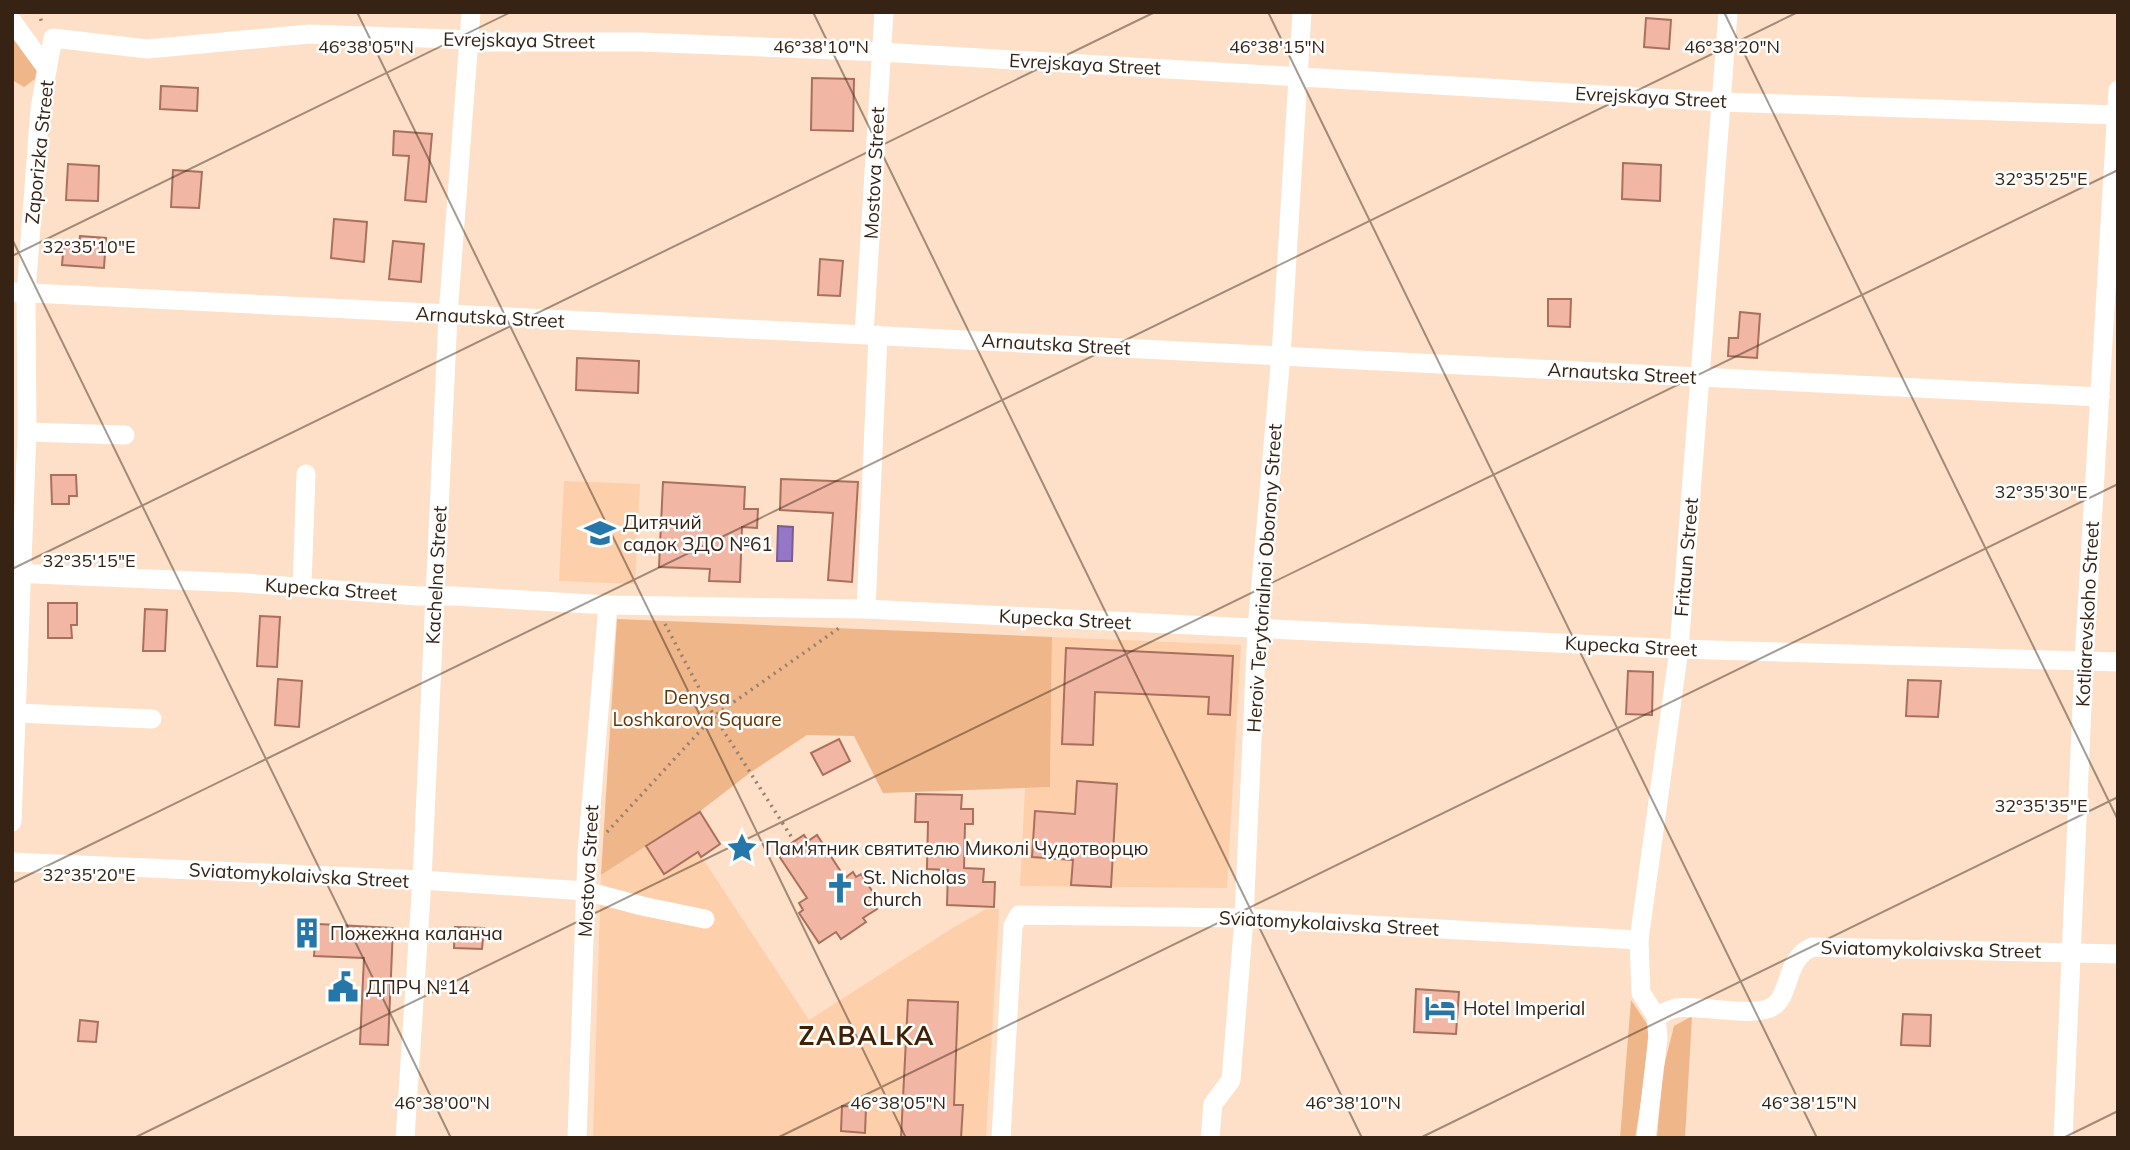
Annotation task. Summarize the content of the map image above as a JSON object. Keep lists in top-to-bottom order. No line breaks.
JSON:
{"streets":{"street":["Evrejskaya Street","Zaporizka Street","Mostova Street","Arnautska Street","Fritaun Street","Kachelna Street","Heroiv Terytorialnoi Oborony Street","Kupecka Street","Kotliarevskoho Street","Sviatomykolaivska Street"]},"crossings":[["Evrejskaya Street","Zaporizka Street"],["Evrejskaya Street","Mostova Street"],["Evrejskaya Street","Fritaun Street"],["Evrejskaya Street","Kachelna Street"],["Evrejskaya Street","Heroiv Terytorialnoi Oborony Street"],["Evrejskaya Street","Kotliarevskoho Street"],["Zaporizka Street","Arnautska Street"],["Zaporizka Street","Kupecka Street"],["Mostova Street","Arnautska Street"],["Mostova Street","Kupecka Street"],["Mostova Street","Sviatomykolaivska Street"],["Arnautska Street","Fritaun Street"],["Arnautska Street","Kachelna Street"],["Arnautska Street","Heroiv Terytorialnoi Oborony Street"],["Arnautska Street","Kotliarevskoho Street"],["Fritaun Street","Kupecka Street"],["Fritaun Street","Sviatomykolaivska Street"],["Kachelna Street","Kupecka Street"],["Kachelna Street","Sviatomykolaivska Street"],["Heroiv Terytorialnoi Oborony Street","Kupecka Street"],["Heroiv Terytorialnoi Oborony Street","Sviatomykolaivska Street"],["Kupecka Street","Kotliarevskoho Street"],["Kotliarevskoho Street","Sviatomykolaivska Street"]],"districts":["ZABALKA"],"parks":["Denysa Loshkarova Square"],"places":{"school or university":["Дитячий садок ЗДО №61"],"place":["Пам'ятник святителю Миколі Чудотворцю"],"church":["St. Nicholas church"],"building":["Пожежна каланча"],"public building":["ДПРЧ №14"],"hotel":["Hotel Imperial"]},"coordinates":["46°38'05\"N","46°38'10\"N","46°38'15\"N","46°38'20\"N","32°35'25\"E","32°35'10\"E","32°35'30\"E","32°35'15\"E","32°35'35\"E","32°35'20\"E","46°38'00\"N"]}
